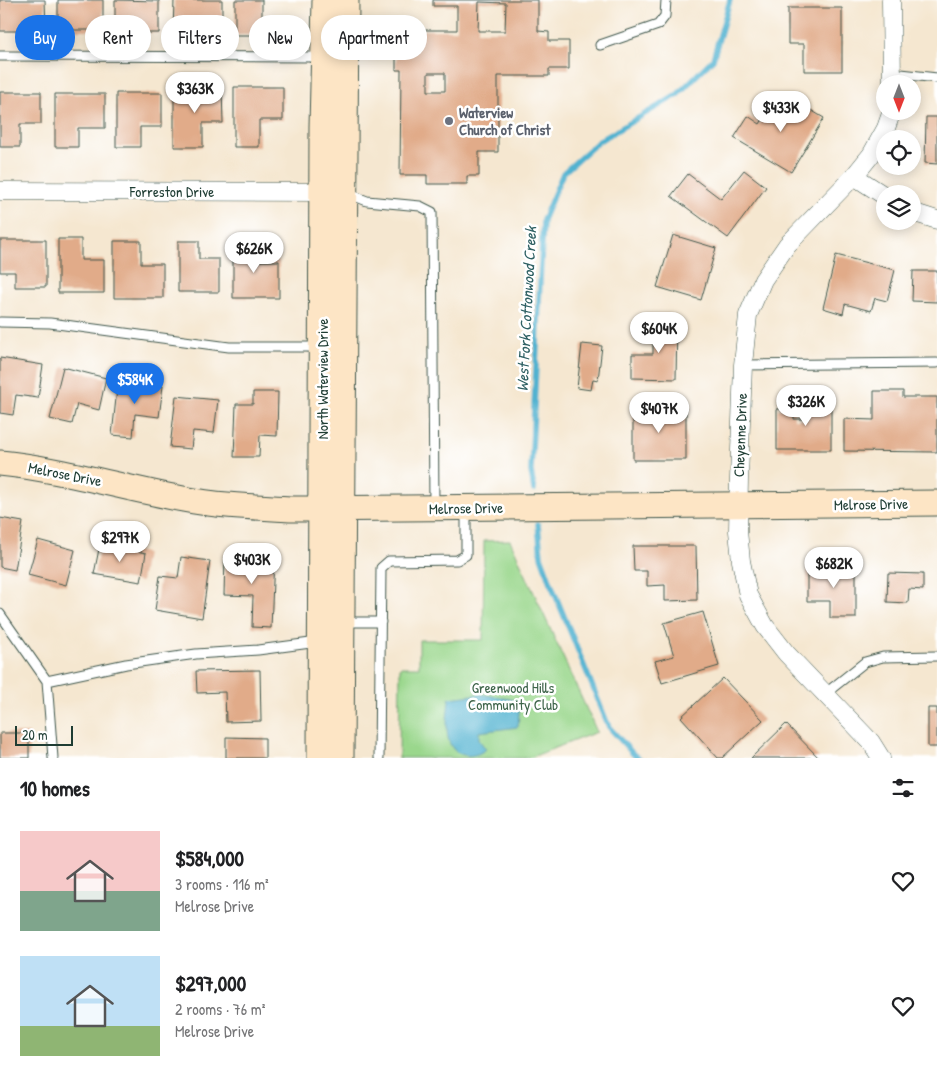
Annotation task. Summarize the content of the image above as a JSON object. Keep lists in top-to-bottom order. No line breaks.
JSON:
{"streets":{"street":["Forreston Drive","North Waterview Drive","Cheyenne Drive","Melrose Drive"]},"crossings":[["Forreston Drive","North Waterview Drive"],["North Waterview Drive","Melrose Drive"],["Cheyenne Drive","Melrose Drive"]],"water":["West Fork Cottonwood Creek"],"parks":["Greenwood Hills Community Club"],"places":["Waterview Church of Christ"],"scale_bar":"20 m","north":"bottom","page":{"chip":["Buy","Rent","Filters","New","Apartment"],"price":["$363K","$433K","$626K","$604K","$584K","$326K","$407K","$297K","$403K","$682K"],"scale":"20 m","heading":"10 homes","list":[{"name":"$584,000","note":"3 rooms · 116 m² · Melrose Drive"},{"name":"$297,000","note":"2 rooms · 76 m² · Melrose Drive"}]}}
